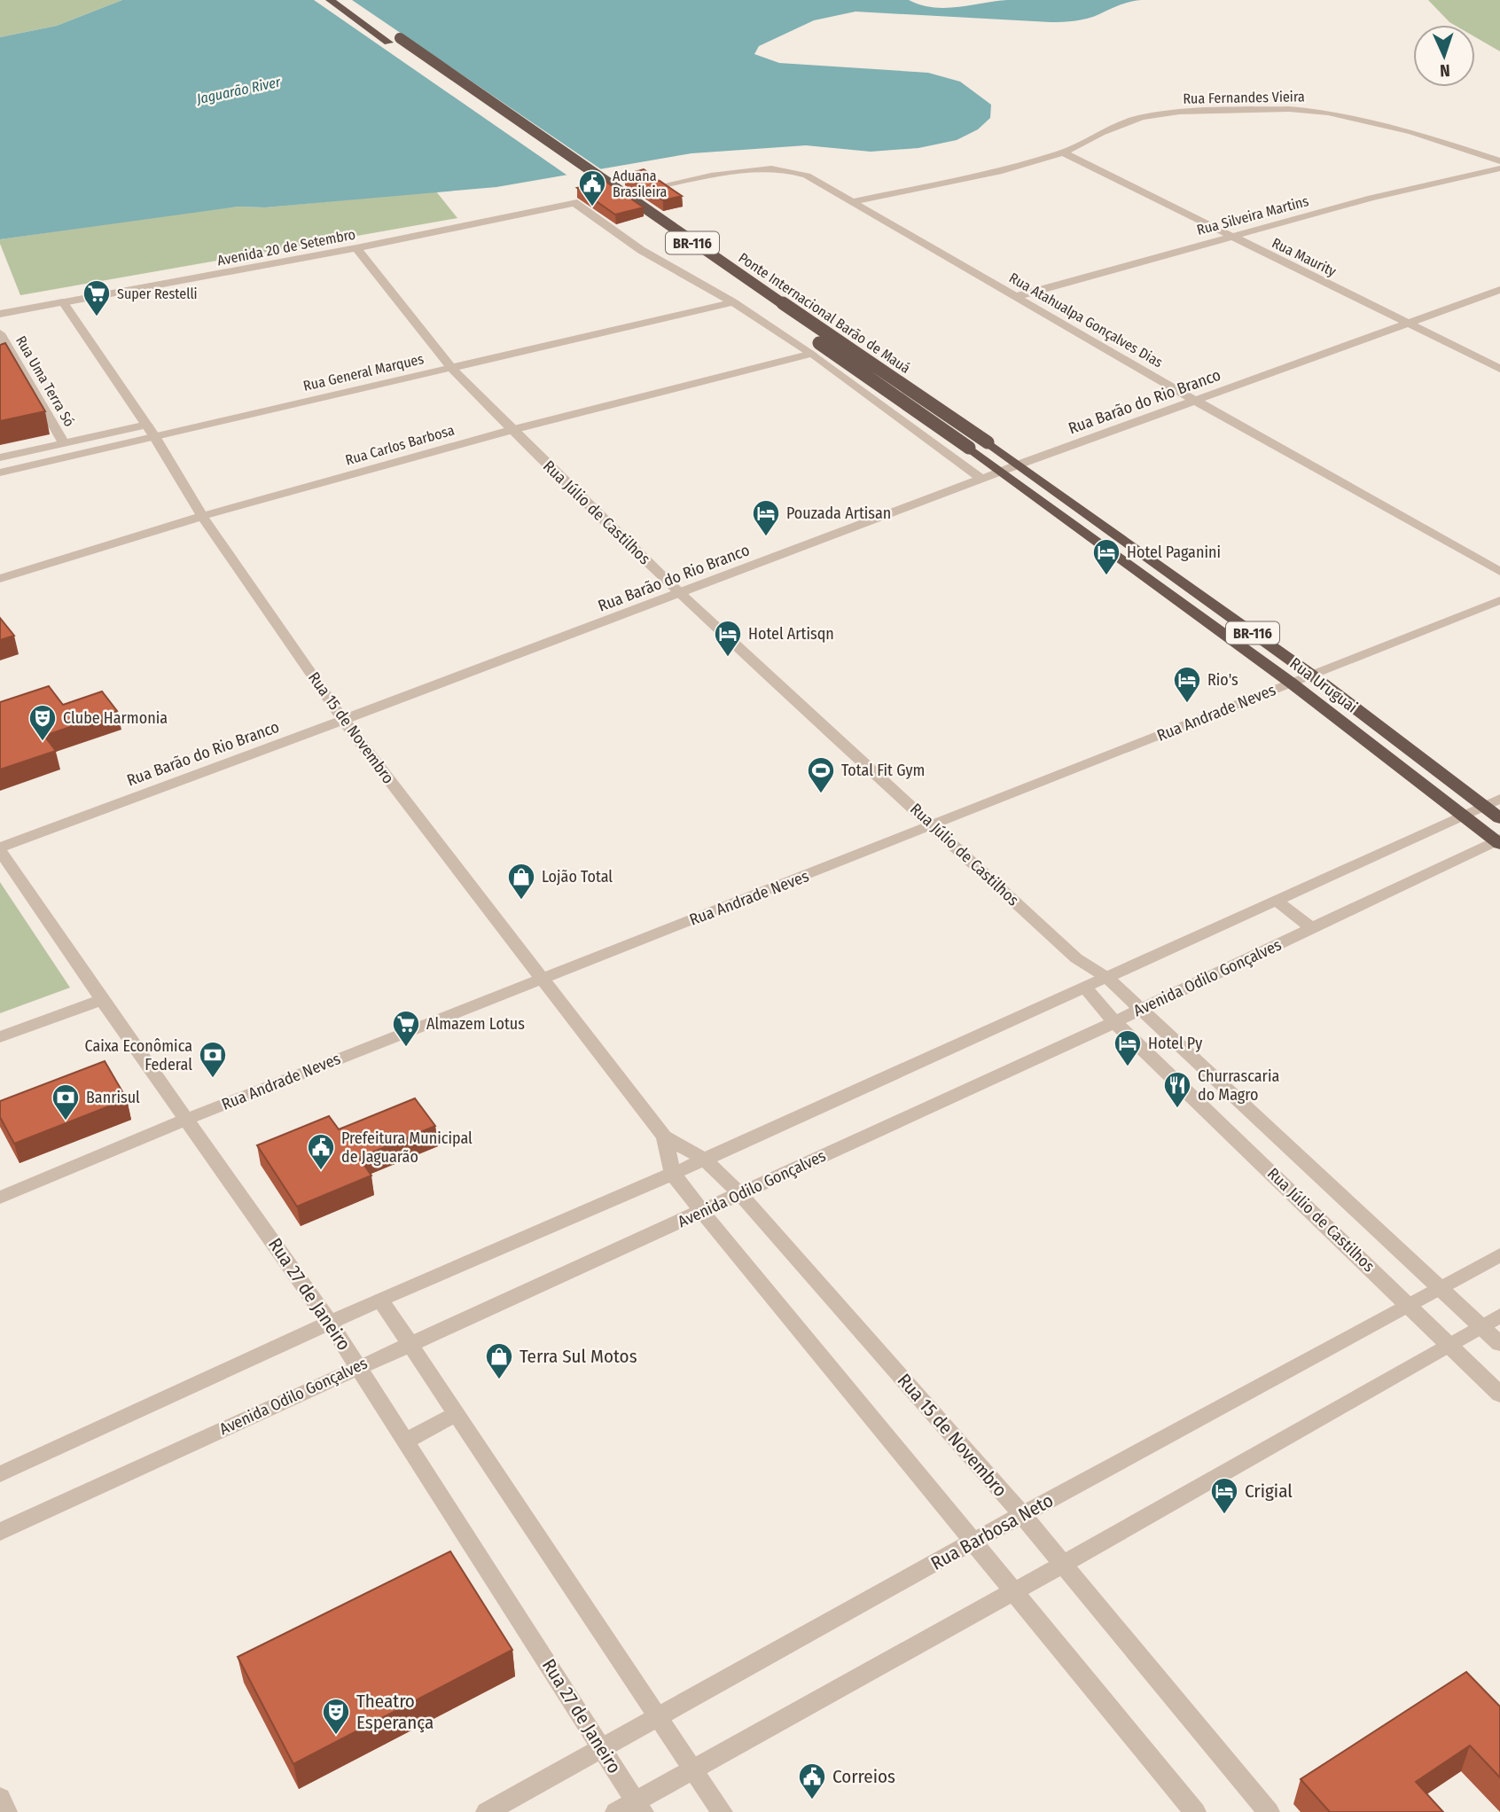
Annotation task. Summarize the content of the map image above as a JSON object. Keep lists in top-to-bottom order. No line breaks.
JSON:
{"streets":{"highway":["BR-116","Ponte Internacional Barão de Mauá","Rua Uruguai"],"street":["Rua Fernandes Vieira","Rua Silveira Martins","Avenida 20 de Setembro","Rua Maurity","Rua Atahualpa Gonçalves Dias","Rua General Marques","Rua Uma Terra Só","Rua Barão do Rio Branco","Rua Carlos Barbosa","Rua Júlio de Castilhos","Rua Andrade Neves","Rua 15 de Novembro","Avenida Odilo Gonçalves","Rua 27 de Janeiro","Rua Barbosa Neto"]},"crossings":[["Rua Fernandes Vieira","Rua Maurity"],["Rua Fernandes Vieira","Rua Atahualpa Gonçalves Dias"],["Rua Silveira Martins","Rua Maurity"],["Rua Silveira Martins","Rua Atahualpa Gonçalves Dias"],["Avenida 20 de Setembro","Rua General Marques"],["Avenida 20 de Setembro","Rua Júlio de Castilhos"],["Avenida 20 de Setembro","Rua 15 de Novembro"],["Rua Maurity","Rua Barão do Rio Branco"],["Ponte Internacional Barão de Mauá","Rua Barão do Rio Branco"],["Ponte Internacional Barão de Mauá","Rua Uruguai"],["Rua Atahualpa Gonçalves Dias","Rua Barão do Rio Branco"],["Rua General Marques","Rua Júlio de Castilhos"],["Rua General Marques","Rua 15 de Novembro"],["Rua Barão do Rio Branco","Rua Júlio de Castilhos"],["Rua Barão do Rio Branco","Rua Uruguai"],["Rua Barão do Rio Branco","Rua 15 de Novembro"],["Rua Barão do Rio Branco","Rua 27 de Janeiro"],["Rua Carlos Barbosa","Rua Júlio de Castilhos"],["Rua Carlos Barbosa","Rua 15 de Novembro"],["Rua Júlio de Castilhos","Rua Andrade Neves"],["Rua Júlio de Castilhos","Avenida Odilo Gonçalves"],["Rua Júlio de Castilhos","Rua Barbosa Neto"],["Rua Uruguai","Rua Andrade Neves"],["Rua Uruguai","Avenida Odilo Gonçalves"],["Rua Andrade Neves","Rua 15 de Novembro"],["Rua Andrade Neves","Rua 27 de Janeiro"],["Rua 15 de Novembro","Avenida Odilo Gonçalves"],["Rua 15 de Novembro","Rua Barbosa Neto"],["Avenida Odilo Gonçalves","Rua 27 de Janeiro"],["Rua 27 de Janeiro","Rua Barbosa Neto"]],"water":["Jaguarão River"],"places":{"public building":["Aduana Brasileira","Prefeitura Municipal de Jaguarão","Correios"],"supermarket":["Super Restelli","Almazem Lotus"],"hotel":["Pouzada Artisan","Hotel Paganini","Hotel Artisqn","Rio's","Hotel Py","Crigial"],"theatre":["Clube Harmonia","Theatro Esperança"],"sports":["Total Fit Gym"],"shop":["Lojão Total","Terra Sul Motos"],"bank":["Caixa Econômica Federal","Banrisul"],"restaurant":["Churrascaria do Magro"]},"north":"bottom"}
